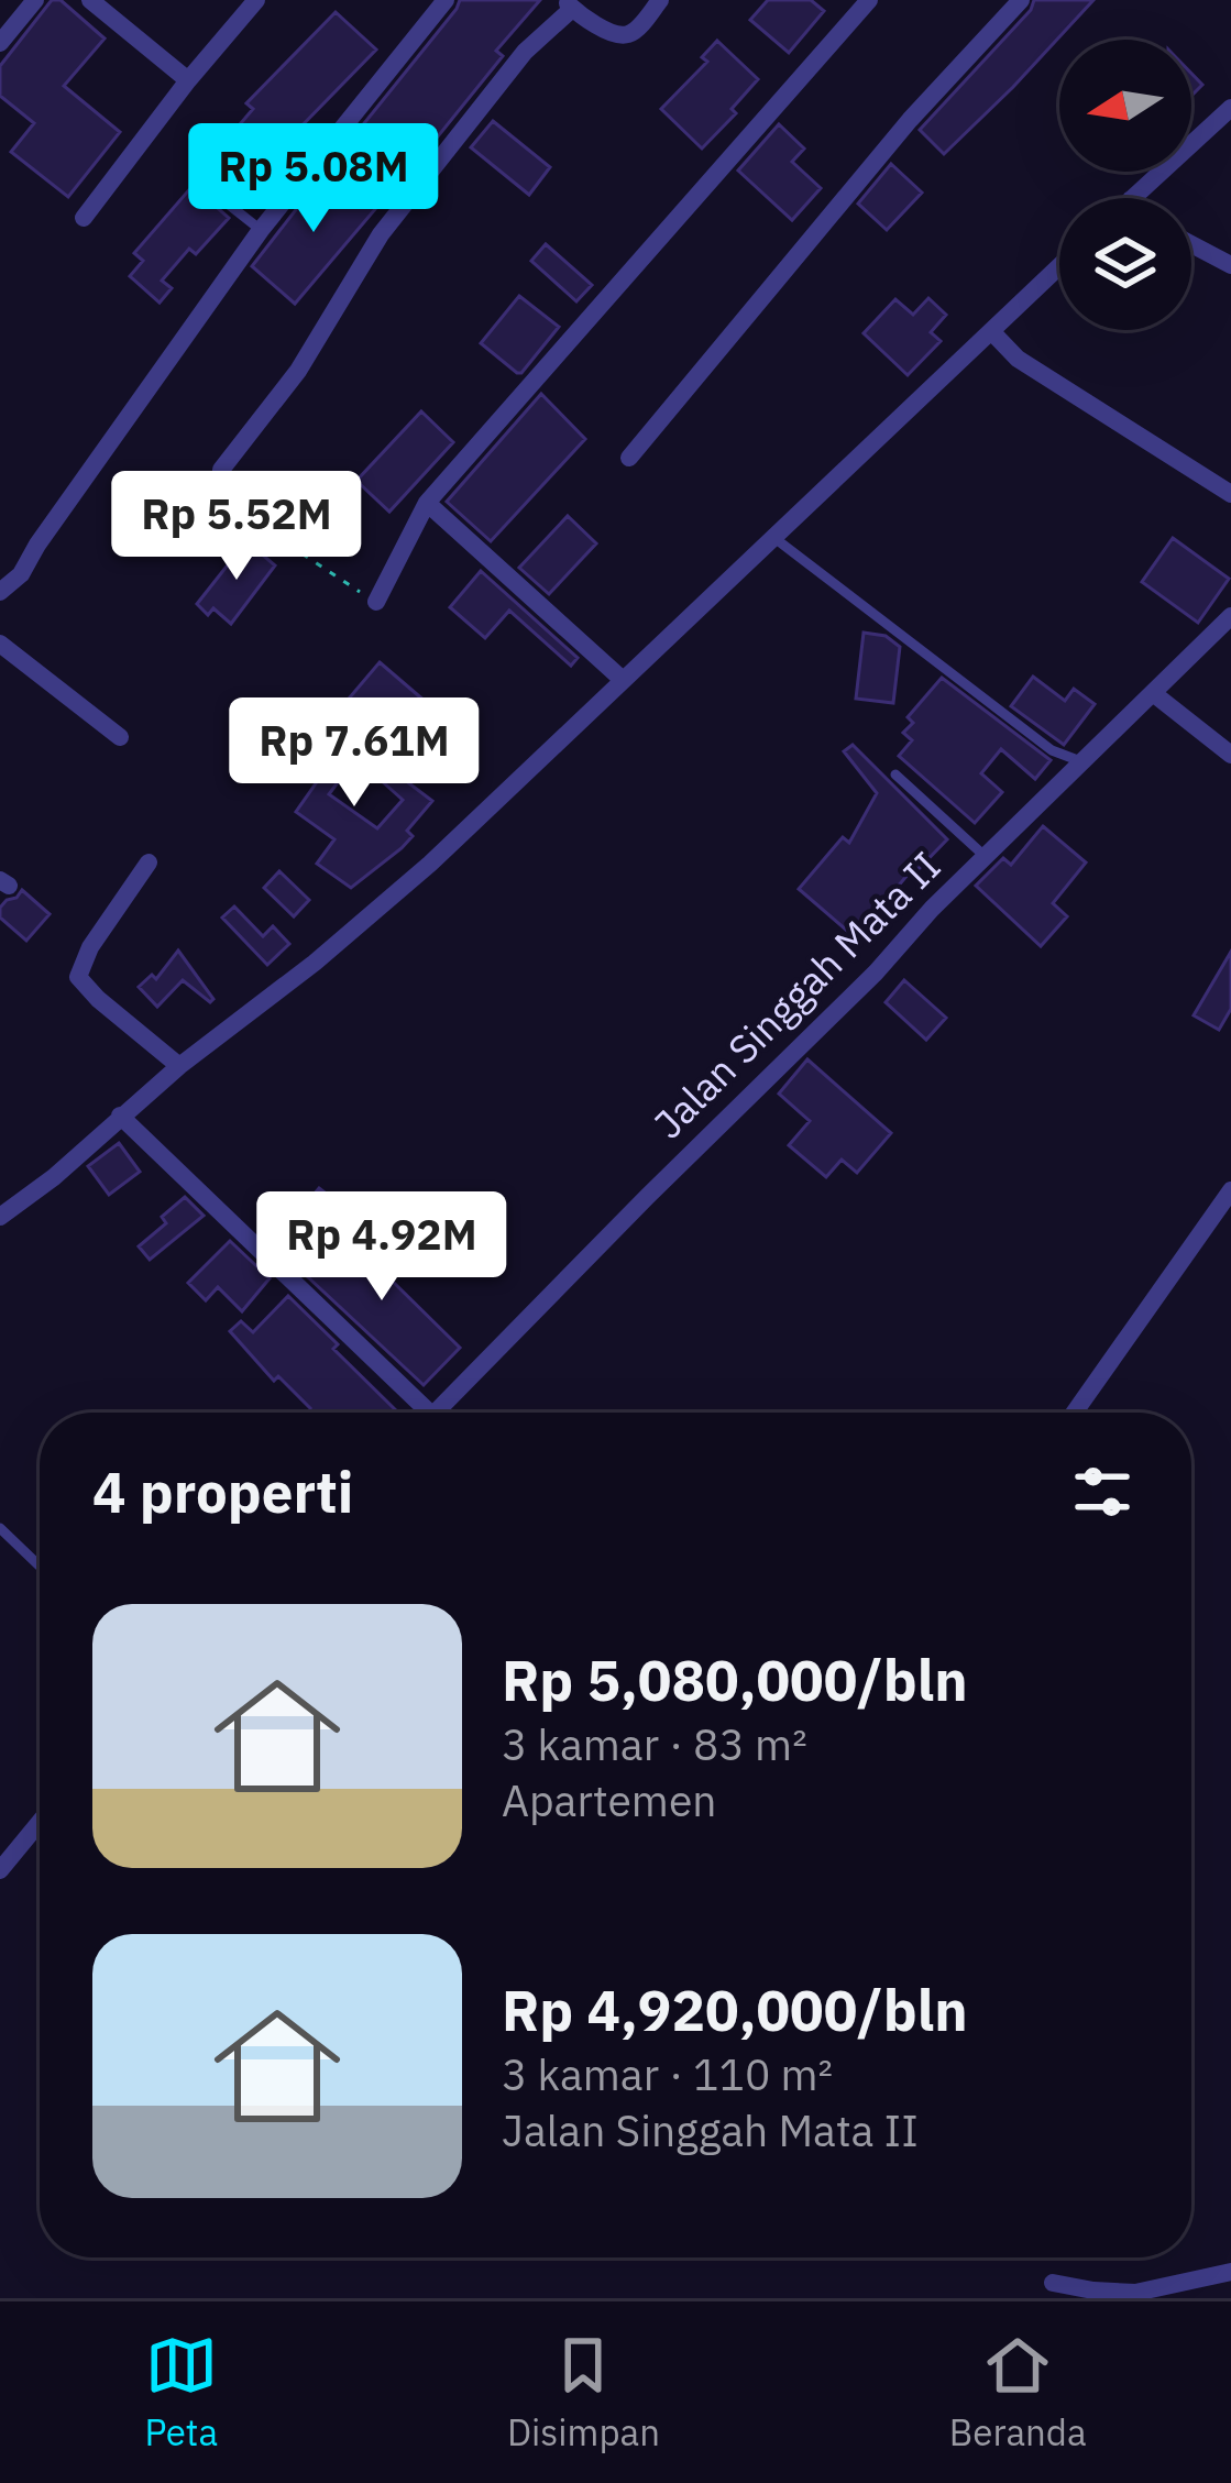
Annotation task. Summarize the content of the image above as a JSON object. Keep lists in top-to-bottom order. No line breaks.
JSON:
{"streets":{"street":["Jalan Singgah Mata II"]},"north":"left","page":{"price":["Rp 5.08M","Rp 5.52M","Rp 7.61M","Rp 4.92M"],"heading":"4 properti","list":[{"name":"Rp 5,080,000/bln","note":"3 kamar · 83 m² · Apartemen"},{"name":"Rp 4,920,000/bln","note":"3 kamar · 110 m² · Jalan Singgah Mata II"}],"tabs":["Peta","Disimpan","Beranda"]}}
